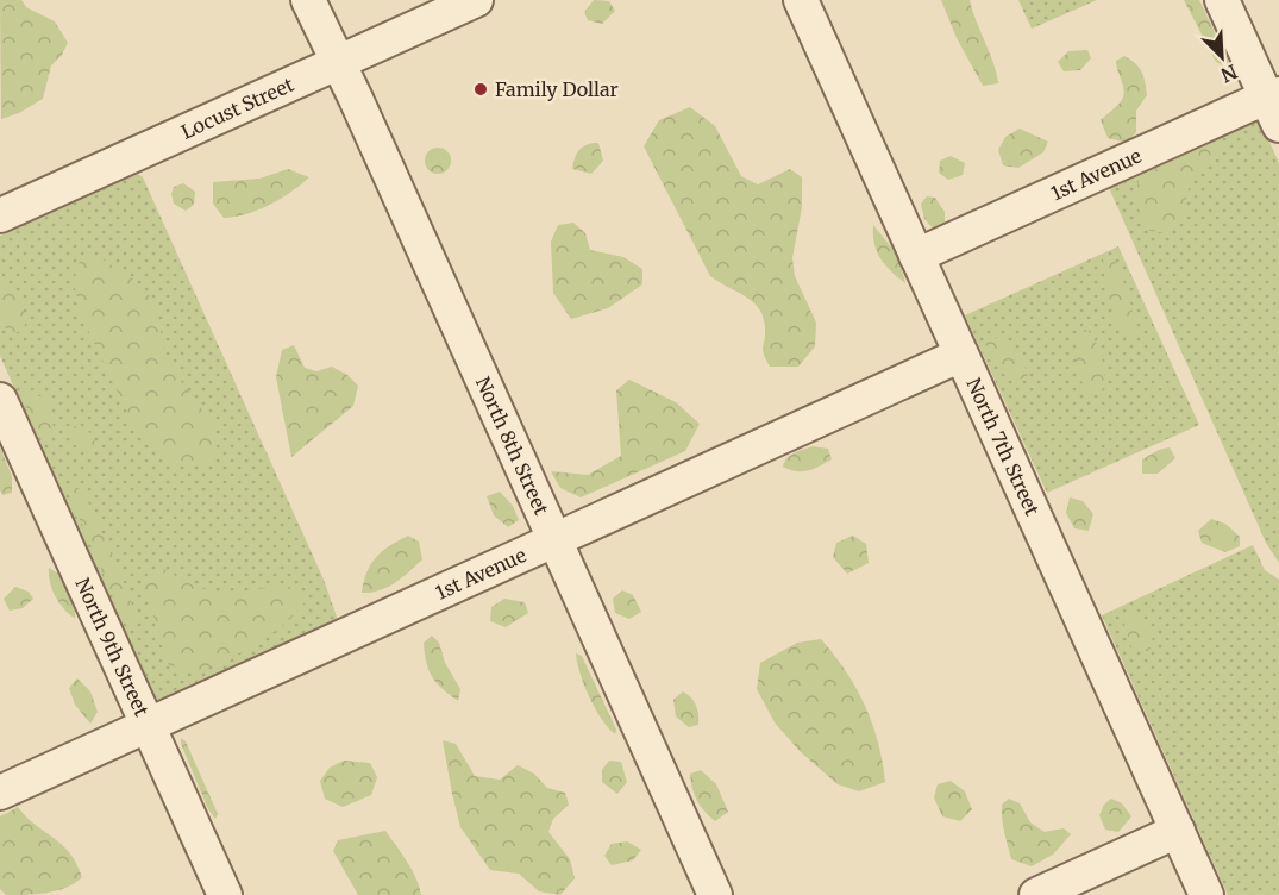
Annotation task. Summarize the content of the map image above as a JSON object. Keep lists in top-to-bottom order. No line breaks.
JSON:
{"streets":{"street":["Locust Street","1st Avenue","North 8th Street","North 7th Street","North 9th Street"]},"crossings":[["Locust Street","North 8th Street"],["1st Avenue","North 8th Street"],["1st Avenue","North 7th Street"],["1st Avenue","North 9th Street"]],"places":["Family Dollar"],"north":"bottom right"}
